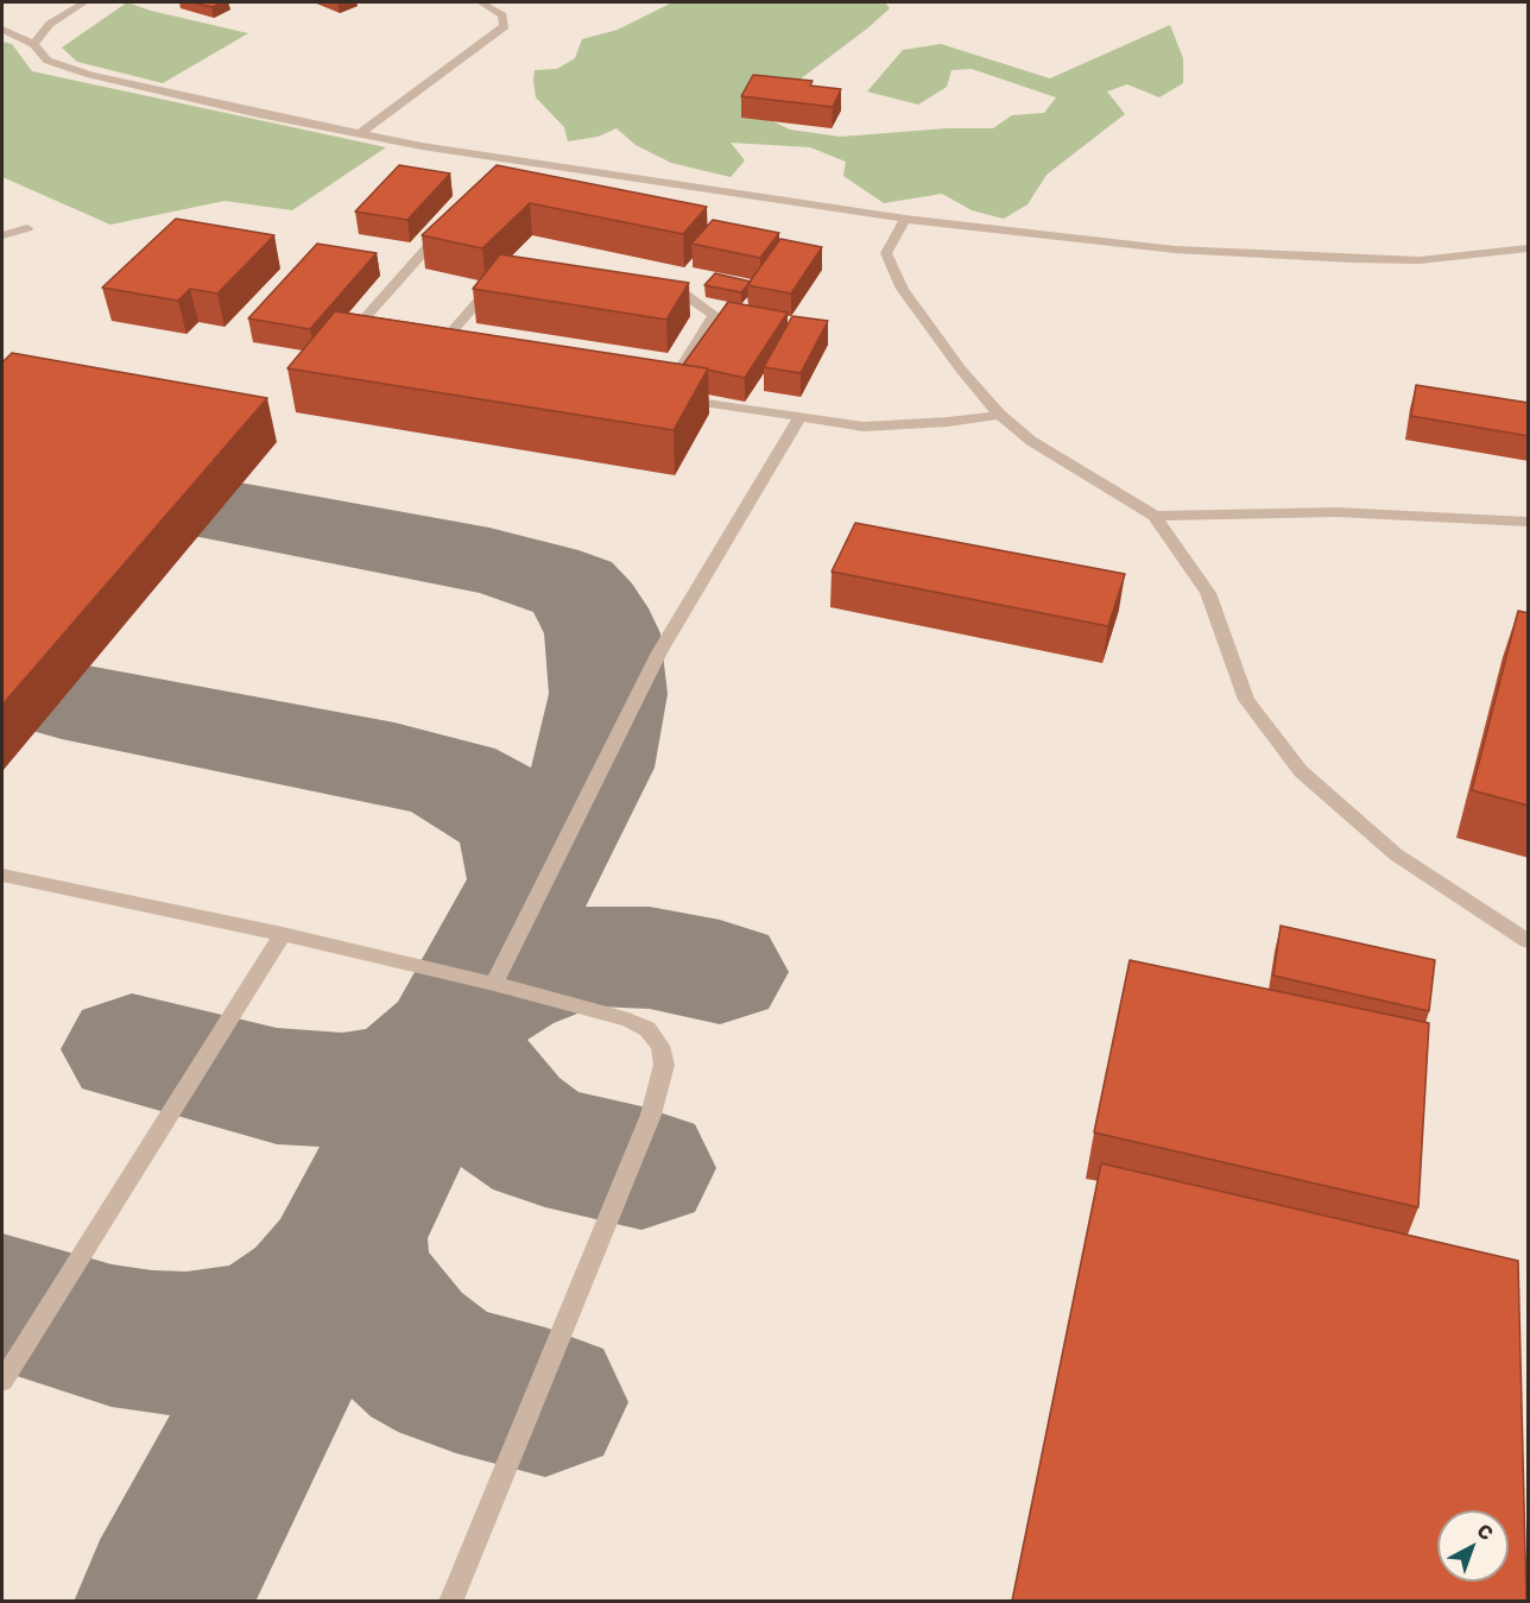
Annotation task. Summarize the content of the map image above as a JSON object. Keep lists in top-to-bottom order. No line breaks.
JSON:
{"north":"top right"}
